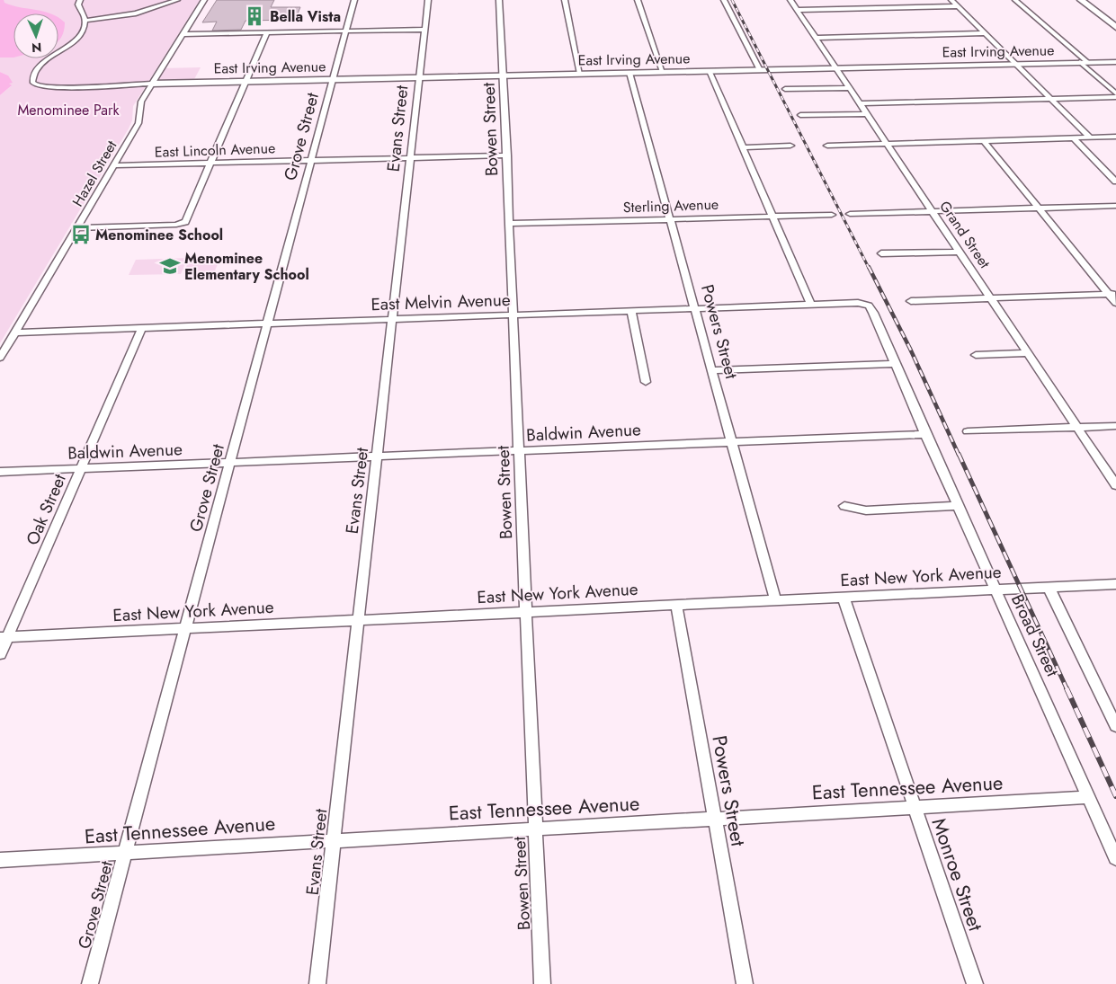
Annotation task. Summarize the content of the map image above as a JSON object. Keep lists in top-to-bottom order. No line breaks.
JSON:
{"streets":{"street":["East Irving Avenue","Evans Street","Bowen Street","Grove Street","East Lincoln Avenue","Hazel Street","Sterling Avenue","Grand Street","East Melvin Avenue","Powers Street","Baldwin Avenue","Oak Street","East New York Avenue","Broad Street","East Tennessee Avenue","Monroe Street"]},"crossings":[["East Irving Avenue","Evans Street"],["East Irving Avenue","Bowen Street"],["East Irving Avenue","Grove Street"],["East Irving Avenue","Hazel Street"],["East Irving Avenue","Grand Street"],["East Irving Avenue","Powers Street"],["Evans Street","East Lincoln Avenue"],["Evans Street","East Melvin Avenue"],["Evans Street","Baldwin Avenue"],["Evans Street","East New York Avenue"],["Evans Street","East Tennessee Avenue"],["Bowen Street","East Lincoln Avenue"],["Bowen Street","Sterling Avenue"],["Bowen Street","East Melvin Avenue"],["Bowen Street","Baldwin Avenue"],["Bowen Street","East New York Avenue"],["Bowen Street","East Tennessee Avenue"],["Grove Street","East Lincoln Avenue"],["Grove Street","East Melvin Avenue"],["Grove Street","Baldwin Avenue"],["Grove Street","East New York Avenue"],["Grove Street","East Tennessee Avenue"],["East Lincoln Avenue","Hazel Street"],["Hazel Street","East Melvin Avenue"],["Sterling Avenue","Powers Street"],["East Melvin Avenue","Powers Street"],["East Melvin Avenue","Oak Street"],["East Melvin Avenue","Broad Street"],["Powers Street","Baldwin Avenue"],["Powers Street","East New York Avenue"],["Powers Street","East Tennessee Avenue"],["Baldwin Avenue","Oak Street"],["Baldwin Avenue","Broad Street"],["Oak Street","East New York Avenue"],["East New York Avenue","Broad Street"],["East New York Avenue","Monroe Street"],["Broad Street","East Tennessee Avenue"],["East Tennessee Avenue","Monroe Street"]],"parks":["Menominee Park"],"places":{"building":["Bella Vista"],"bus stop":["Menominee School"],"school or university":["Menominee Elementary School"]},"north":"bottom"}
